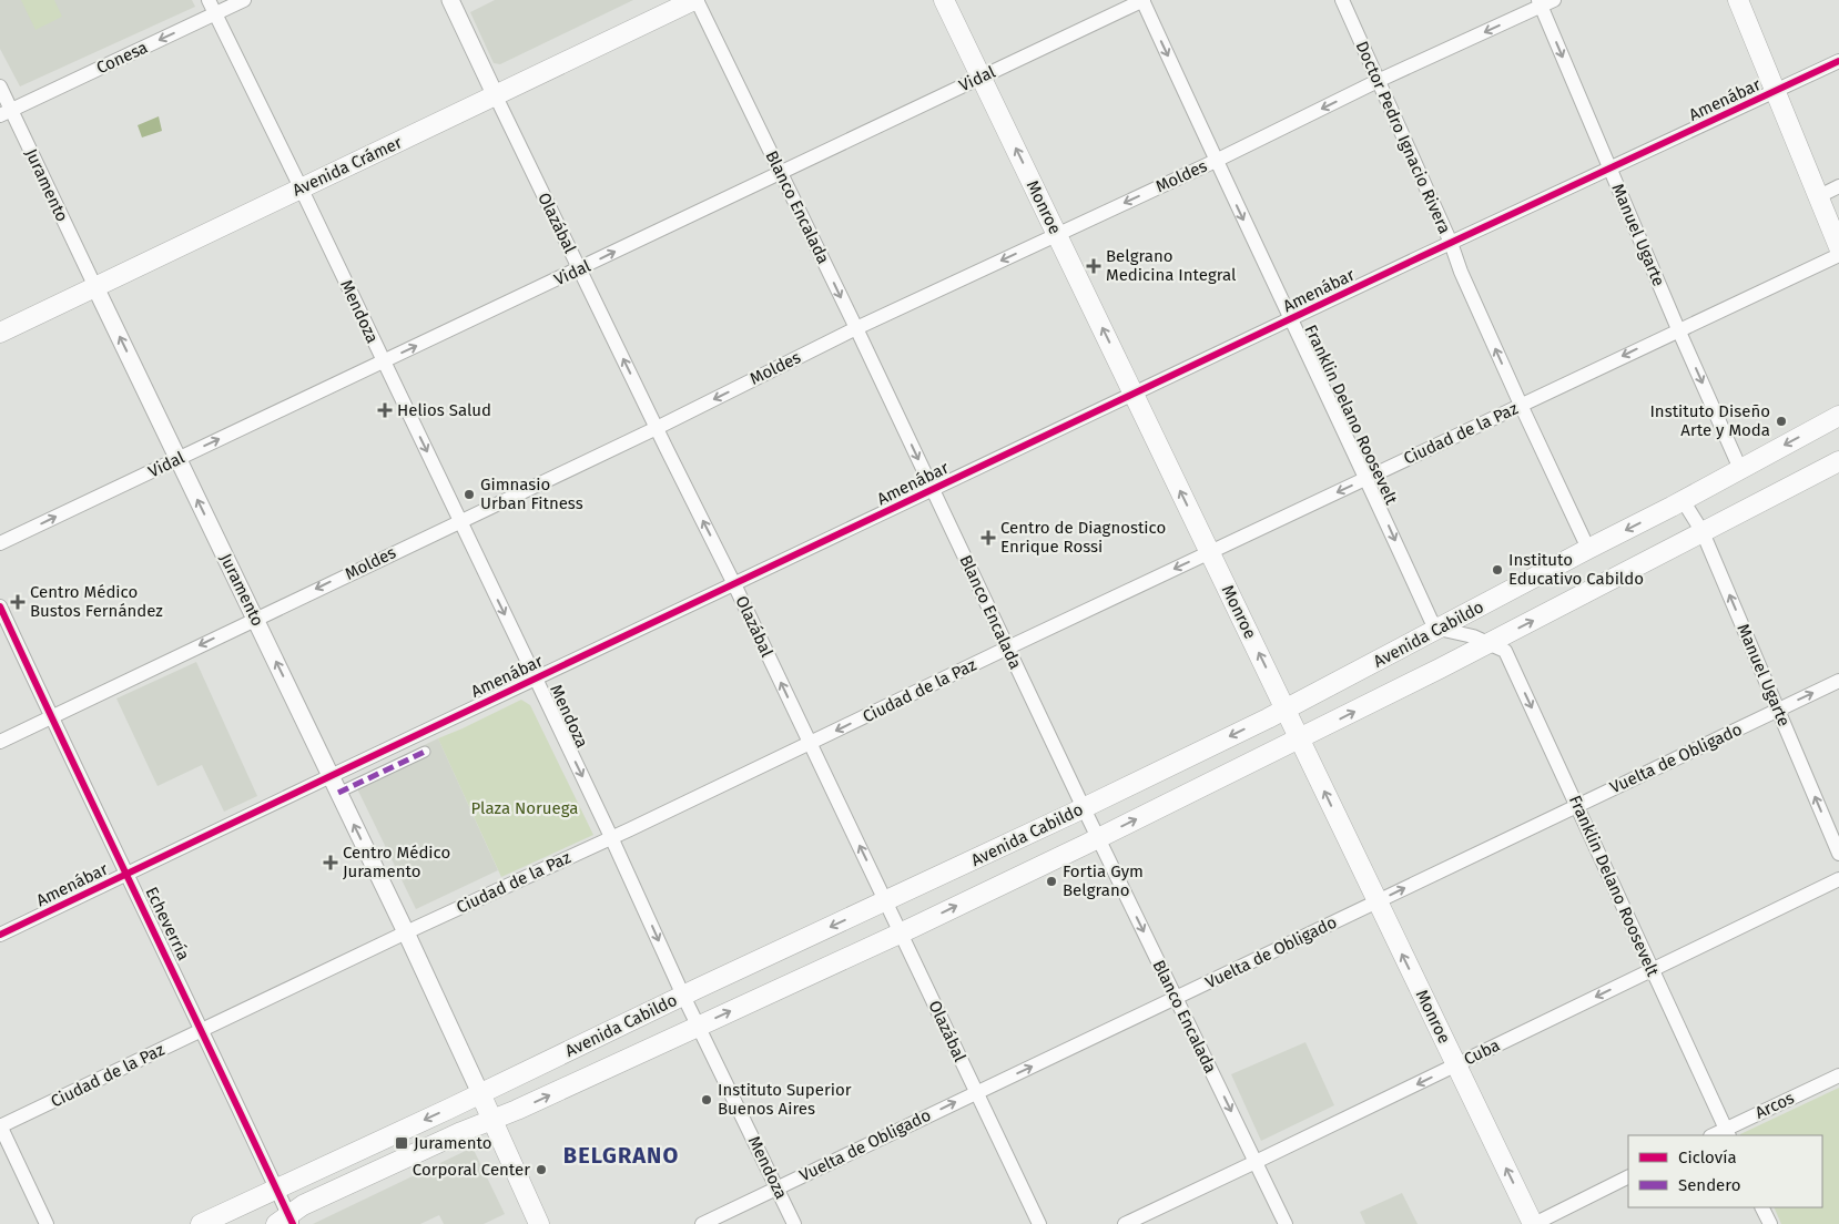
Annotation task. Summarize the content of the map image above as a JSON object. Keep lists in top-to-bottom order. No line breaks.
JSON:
{"streets":{"main road":["Avenida Crámer","Monroe","Avenida Cabildo"],"street":["Conesa","Vidal","Amenábar","Doctor Pedro Ignacio Rivera","Moldes","Juramento","Blanco Encalada","Olazábal","Manuel Ugarte","Mendoza","Franklin Delano Roosevelt","Ciudad de la Paz","Vuelta de Obligado","Echeverría","Cuba","Arcos"]},"crossings":[["Conesa","Juramento"],["Conesa","Mendoza"],["Vidal","Juramento"],["Vidal","Blanco Encalada"],["Vidal","Monroe"],["Vidal","Olazábal"],["Vidal","Mendoza"],["Vidal","Franklin Delano Roosevelt"],["Amenábar","Doctor Pedro Ignacio Rivera"],["Amenábar","Juramento"],["Amenábar","Blanco Encalada"],["Amenábar","Monroe"],["Amenábar","Olazábal"],["Amenábar","Manuel Ugarte"],["Amenábar","Mendoza"],["Amenábar","Franklin Delano Roosevelt"],["Amenábar","Echeverría"],["Doctor Pedro Ignacio Rivera","Moldes"],["Doctor Pedro Ignacio Rivera","Ciudad de la Paz"],["Doctor Pedro Ignacio Rivera","Avenida Cabildo"],["Avenida Crámer","Juramento"],["Avenida Crámer","Blanco Encalada"],["Avenida Crámer","Olazábal"],["Avenida Crámer","Mendoza"],["Moldes","Juramento"],["Moldes","Blanco Encalada"],["Moldes","Monroe"],["Moldes","Olazábal"],["Moldes","Manuel Ugarte"],["Moldes","Mendoza"],["Moldes","Franklin Delano Roosevelt"],["Moldes","Echeverría"],["Juramento","Ciudad de la Paz"],["Juramento","Avenida Cabildo"],["Blanco Encalada","Ciudad de la Paz"],["Blanco Encalada","Avenida Cabildo"],["Blanco Encalada","Vuelta de Obligado"],["Blanco Encalada","Cuba"],["Monroe","Ciudad de la Paz"],["Monroe","Avenida Cabildo"],["Monroe","Vuelta de Obligado"],["Monroe","Cuba"],["Olazábal","Ciudad de la Paz"],["Olazábal","Avenida Cabildo"],["Olazábal","Vuelta de Obligado"],["Manuel Ugarte","Ciudad de la Paz"],["Manuel Ugarte","Avenida Cabildo"],["Manuel Ugarte","Vuelta de Obligado"],["Mendoza","Ciudad de la Paz"],["Mendoza","Avenida Cabildo"],["Mendoza","Vuelta de Obligado"],["Franklin Delano Roosevelt","Ciudad de la Paz"],["Franklin Delano Roosevelt","Avenida Cabildo"],["Franklin Delano Roosevelt","Vuelta de Obligado"],["Franklin Delano Roosevelt","Cuba"],["Franklin Delano Roosevelt","Arcos"],["Ciudad de la Paz","Echeverría"],["Avenida Cabildo","Echeverría"]],"one_way":["Conesa","Vidal","Moldes","Juramento","Blanco Encalada","Monroe","Olazábal","Mendoza","Franklin Delano Roosevelt","Ciudad de la Paz","Vuelta de Obligado","Cuba"],"districts":["BELGRANO"],"parks":["Plaza Noruega"],"places":{"health":["Belgrano Medicina Integral","Helios Salud","Centro de Diagnostico Enrique Rossi","Centro Médico Bustos Fernández","Centro Médico Juramento"],"other":["Instituto Diseño Arte y Moda","Gimnasio Urban Fitness","Instituto Educativo Cabildo","Fortia Gym Belgrano","Instituto Superior Buenos Aires","Corporal Center"],"transit":["Juramento"]},"legend":["Ciclovía","Sendero"]}
